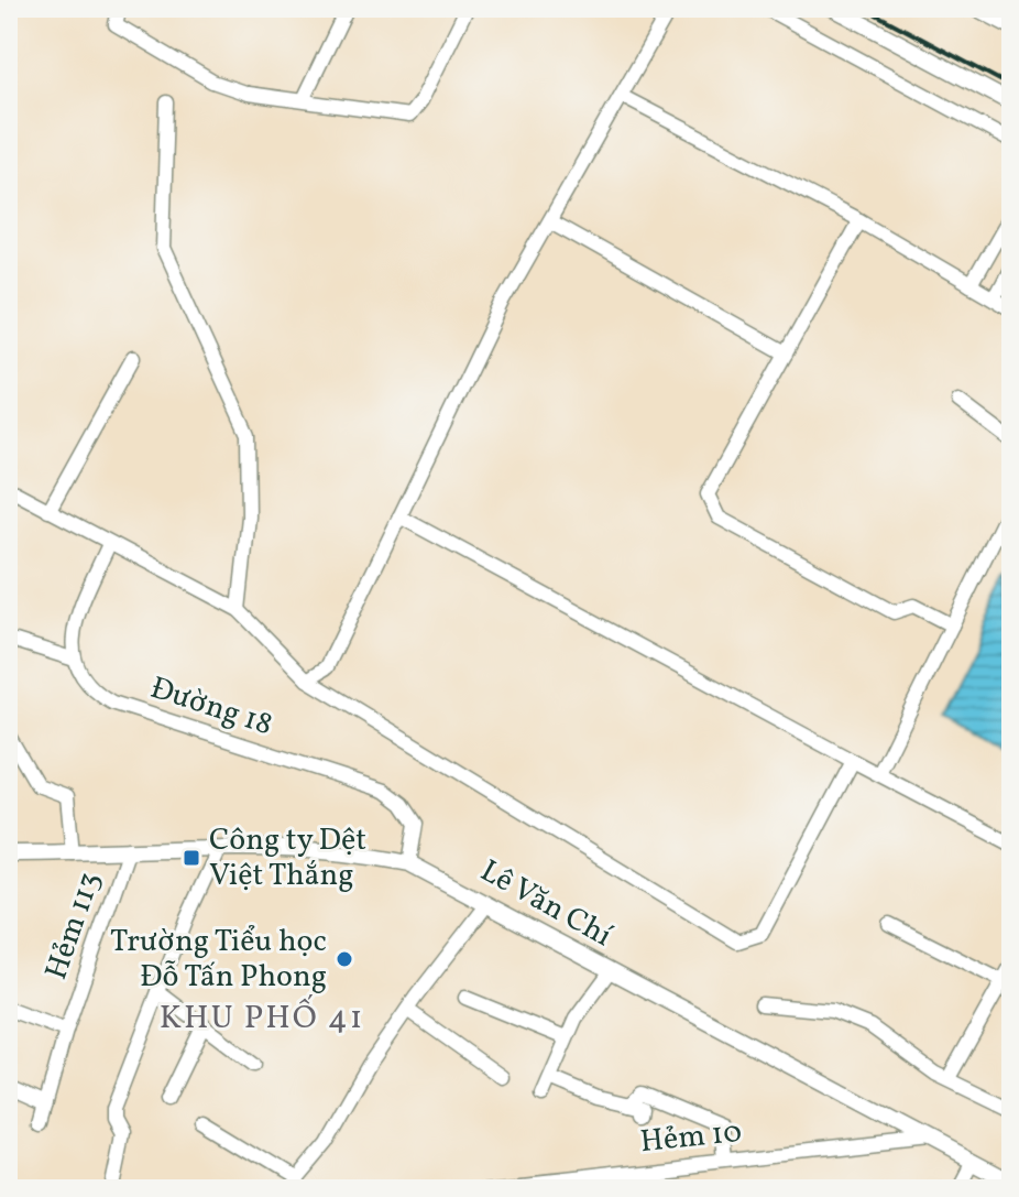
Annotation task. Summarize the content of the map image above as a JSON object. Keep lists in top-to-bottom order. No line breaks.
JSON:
{"streets":{"main road":["Lê Văn Chí"],"street":["Đường 18","Hẻm 113","Hẻm 10"]},"crossings":[["Đường 18","Lê Văn Chí"],["Lê Văn Chí","Hẻm 113"],["Lê Văn Chí","Hẻm 10"]],"districts":["KHU PHỐ 41"],"places":{"transit":["Công ty Dệt Việt Thắng"],"other":["Trường Tiểu học Đỗ Tấn Phong"]}}
